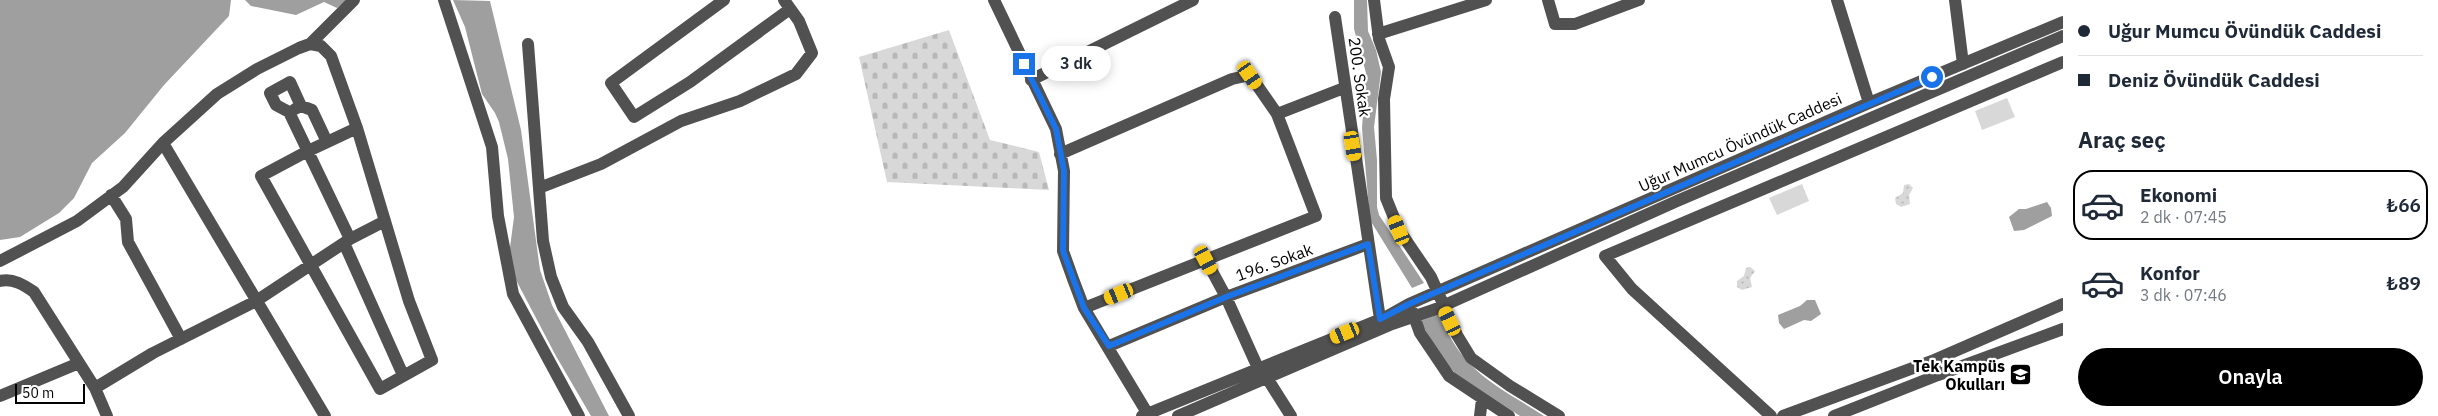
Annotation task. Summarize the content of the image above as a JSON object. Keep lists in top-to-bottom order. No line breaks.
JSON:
{"streets":{"street":["200. Sokak","Uğur Mumcu Övündük Caddesi","196. Sokak"]},"crossings":[["200. Sokak","196. Sokak"]],"places":{"school or university":["Tek Kampüs Okulları"]},"scale_bar":"50 m","page":{"banner":["Uğur Mumcu Övündük Caddesi","Deniz Övündük Caddesi"],"bubble":"3 dk","heading":"Araç seç","list":[{"name":"Ekonomi","note":"2 dk · 07:45","value":"₺66"},{"name":"Konfor","note":"3 dk · 07:46","value":"₺89"}],"buttons":"Onayla","scale":"50 m"}}
